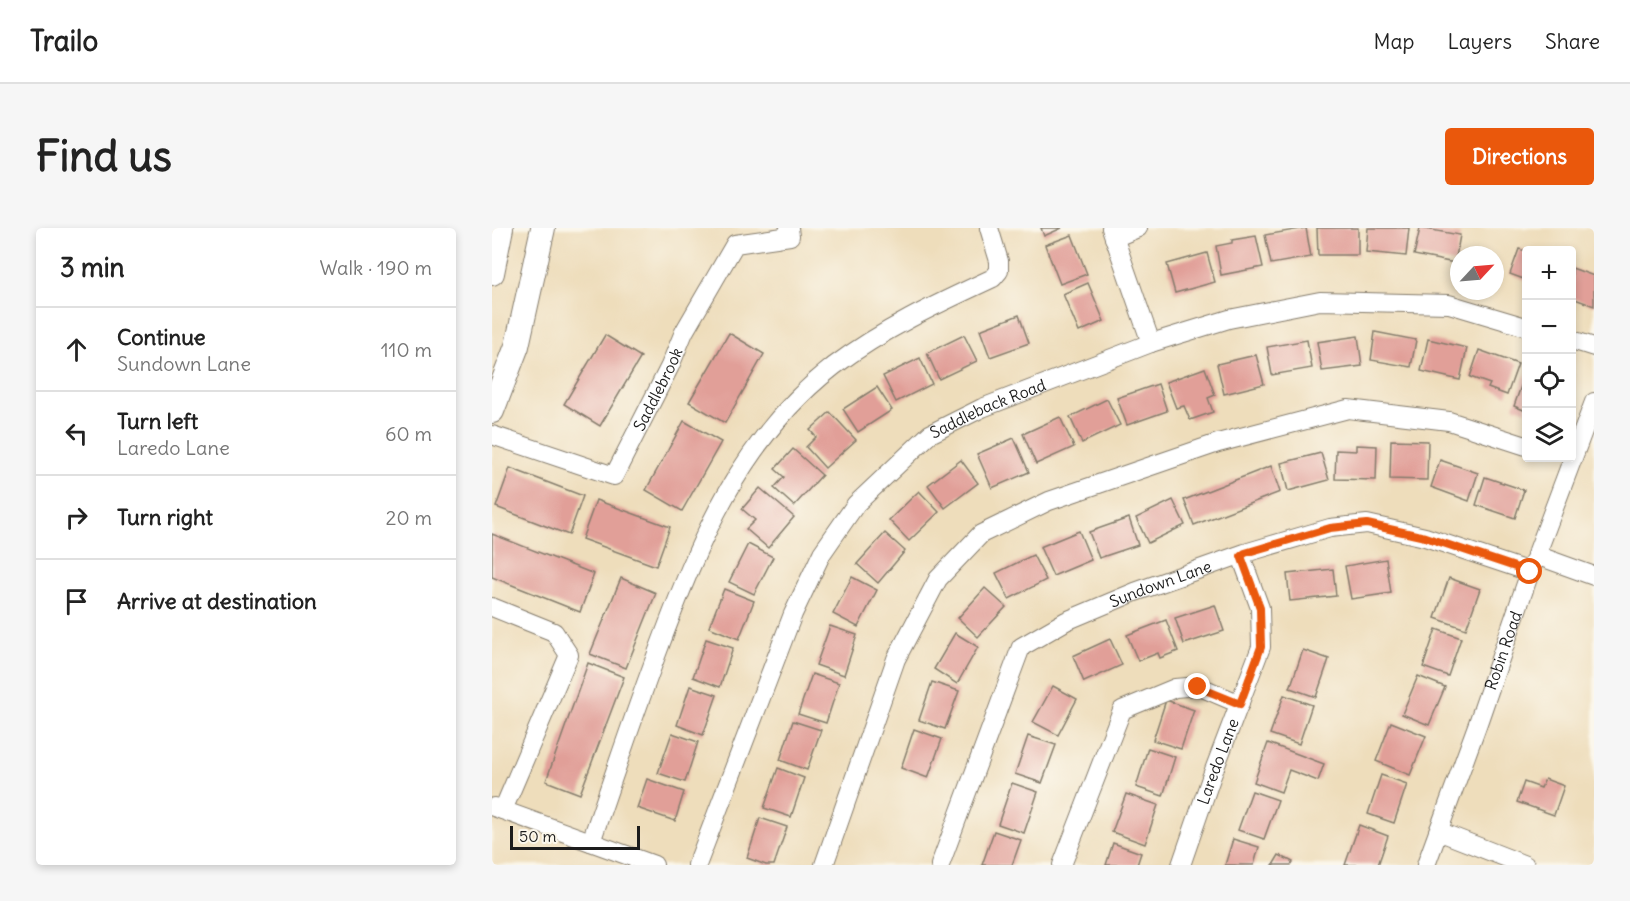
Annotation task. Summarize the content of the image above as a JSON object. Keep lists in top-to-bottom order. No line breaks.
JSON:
{"streets":{"street":["Saddlebrook","Saddleback Road","Sundown Lane","Robin Road","Laredo Lane"]},"crossings":[["Sundown Lane","Robin Road"],["Sundown Lane","Laredo Lane"]],"scale_bar":"50 m","north":"top right","page":{"header":"Trailo","nav":["Map","Layers","Share"],"buttons":"Directions","title":"Find us","heading":["3 min","Walk · 190 m"],"map_buttons":["+","−"],"list":[["Continue","Sundown Lane","110 m"],["Turn left","Laredo Lane","60 m"],["Turn right","20 m"],"Arrive at destination"],"scale":"50 m"}}
